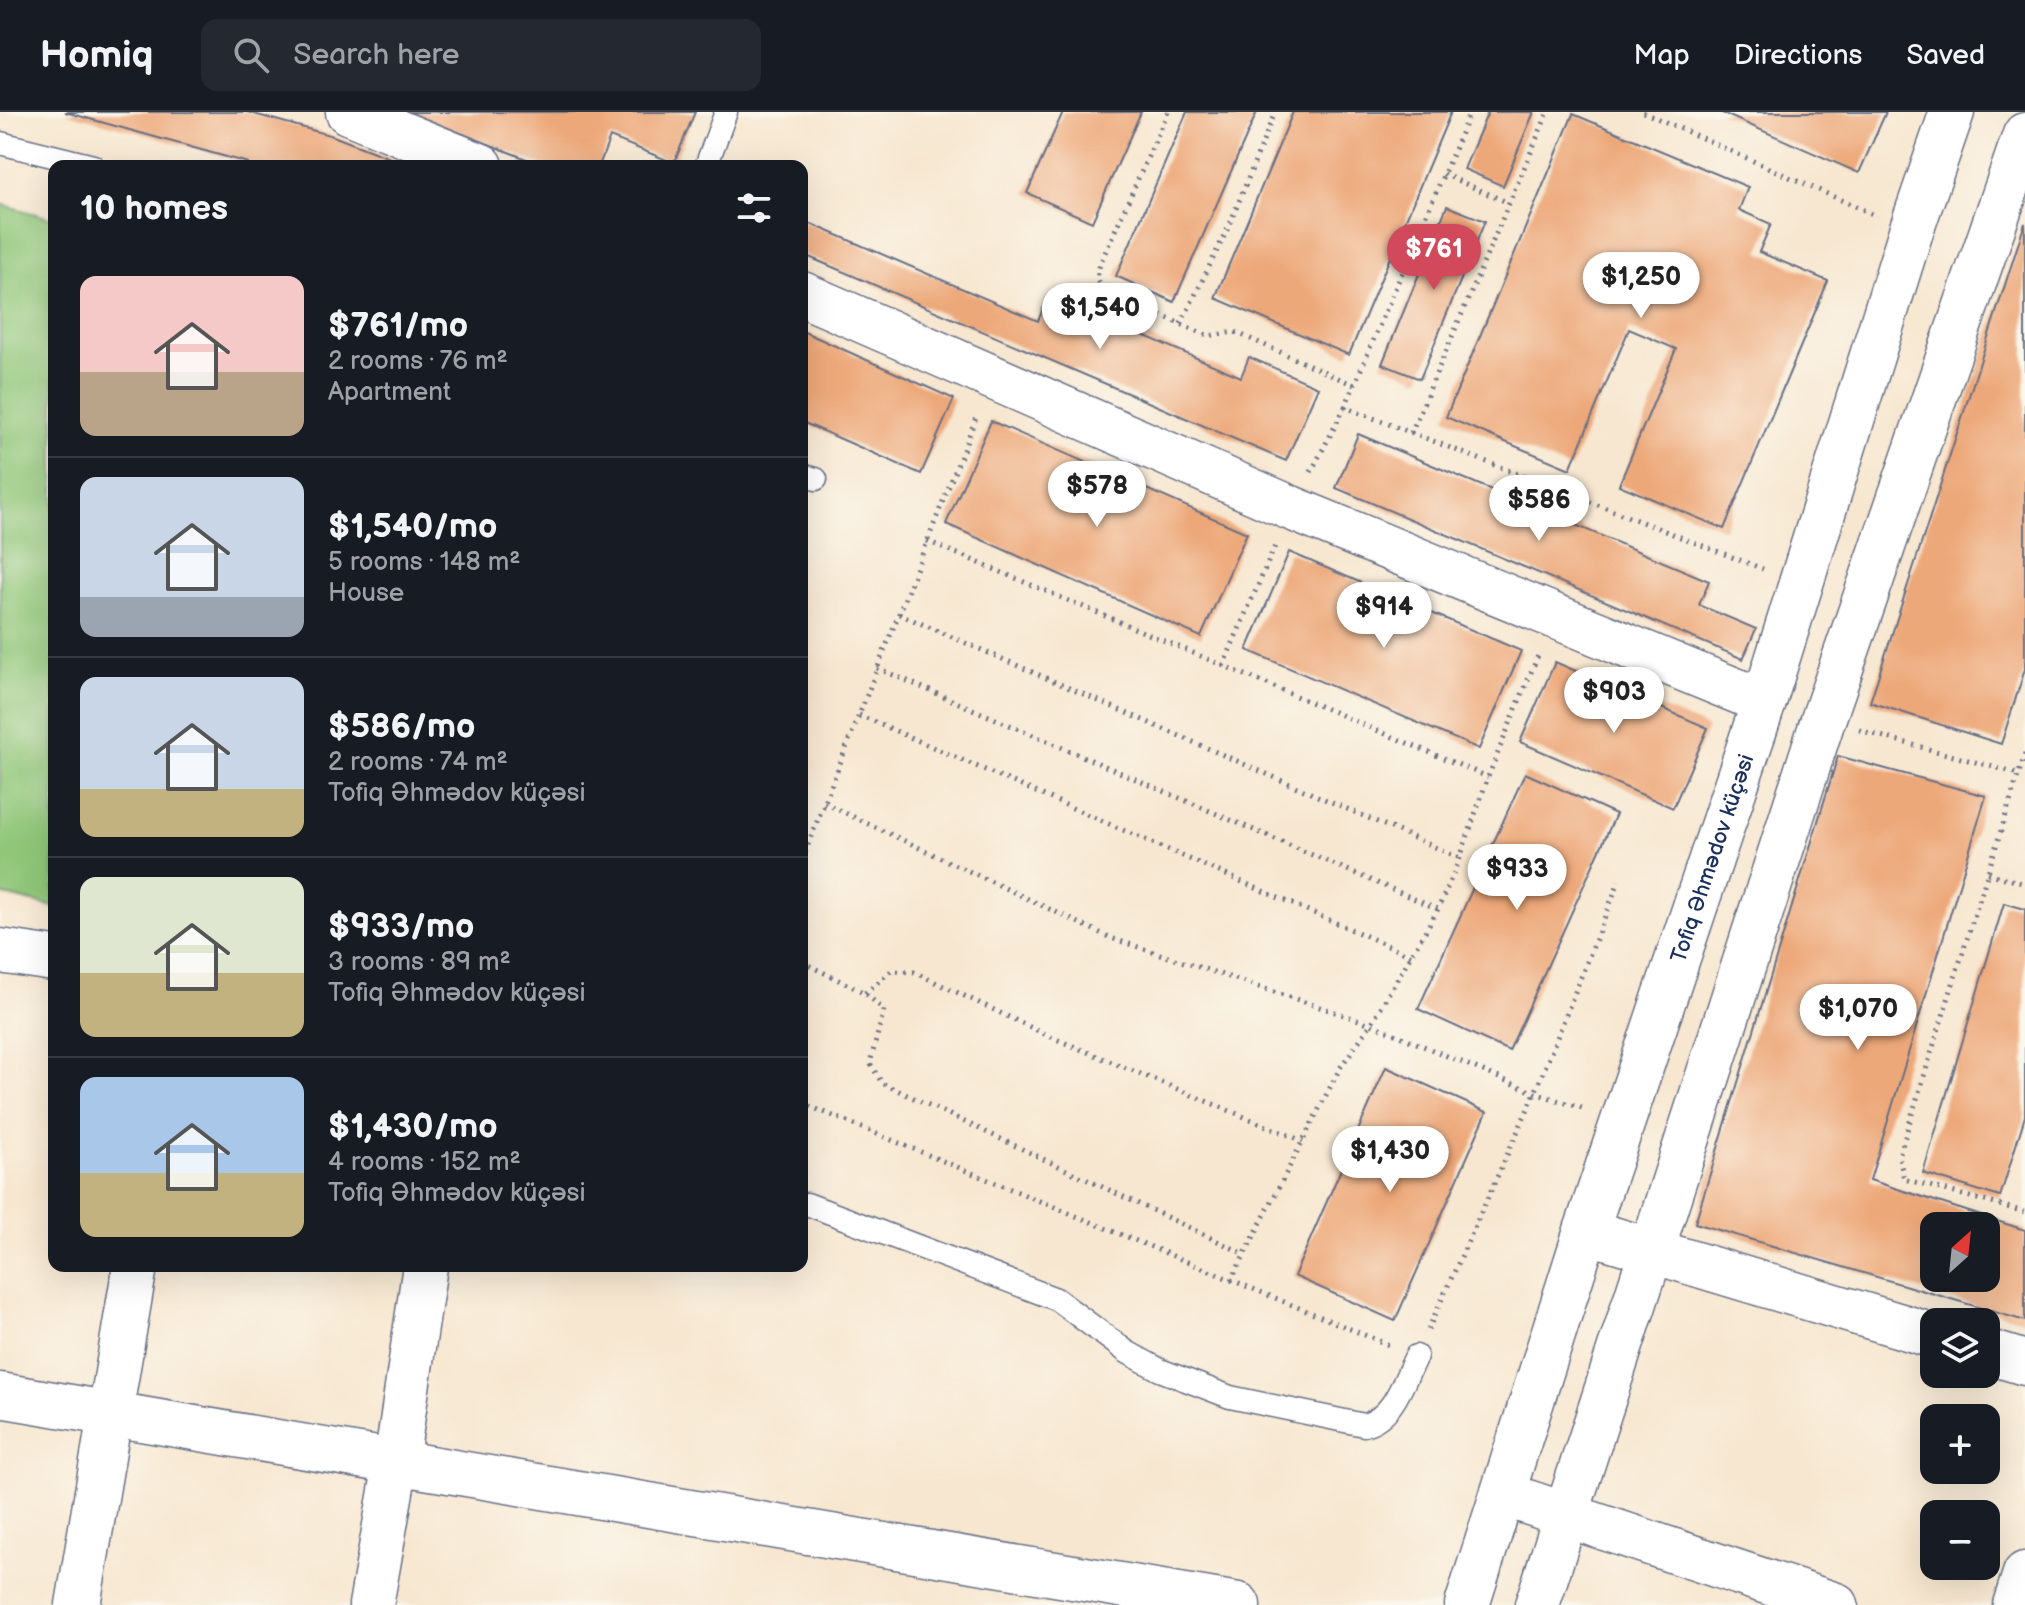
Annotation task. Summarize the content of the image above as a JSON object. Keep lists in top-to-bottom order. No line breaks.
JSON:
{"streets":{"street":["Tofiq Əhmədov küçəsi"]},"north":"top right","page":{"header":"Homiq","search":"Search here","nav":["Map","Directions","Saved"],"heading":"10 homes","price":["$761","$1,250","$1,540","$578","$586","$914","$903","$933","$1,070","$1,430"],"list":[{"name":"$761/mo","note":"2 rooms · 76 m² · Apartment"},{"name":"$1,540/mo","note":"5 rooms · 148 m² · House"},{"name":"$586/mo","note":"2 rooms · 74 m² · Tofiq Əhmədov küçəsi"},{"name":"$933/mo","note":"3 rooms · 89 m² · Tofiq Əhmədov küçəsi"},{"name":"$1,430/mo","note":"4 rooms · 152 m² · Tofiq Əhmədov küçəsi"}],"map_buttons":["+","−"]}}
